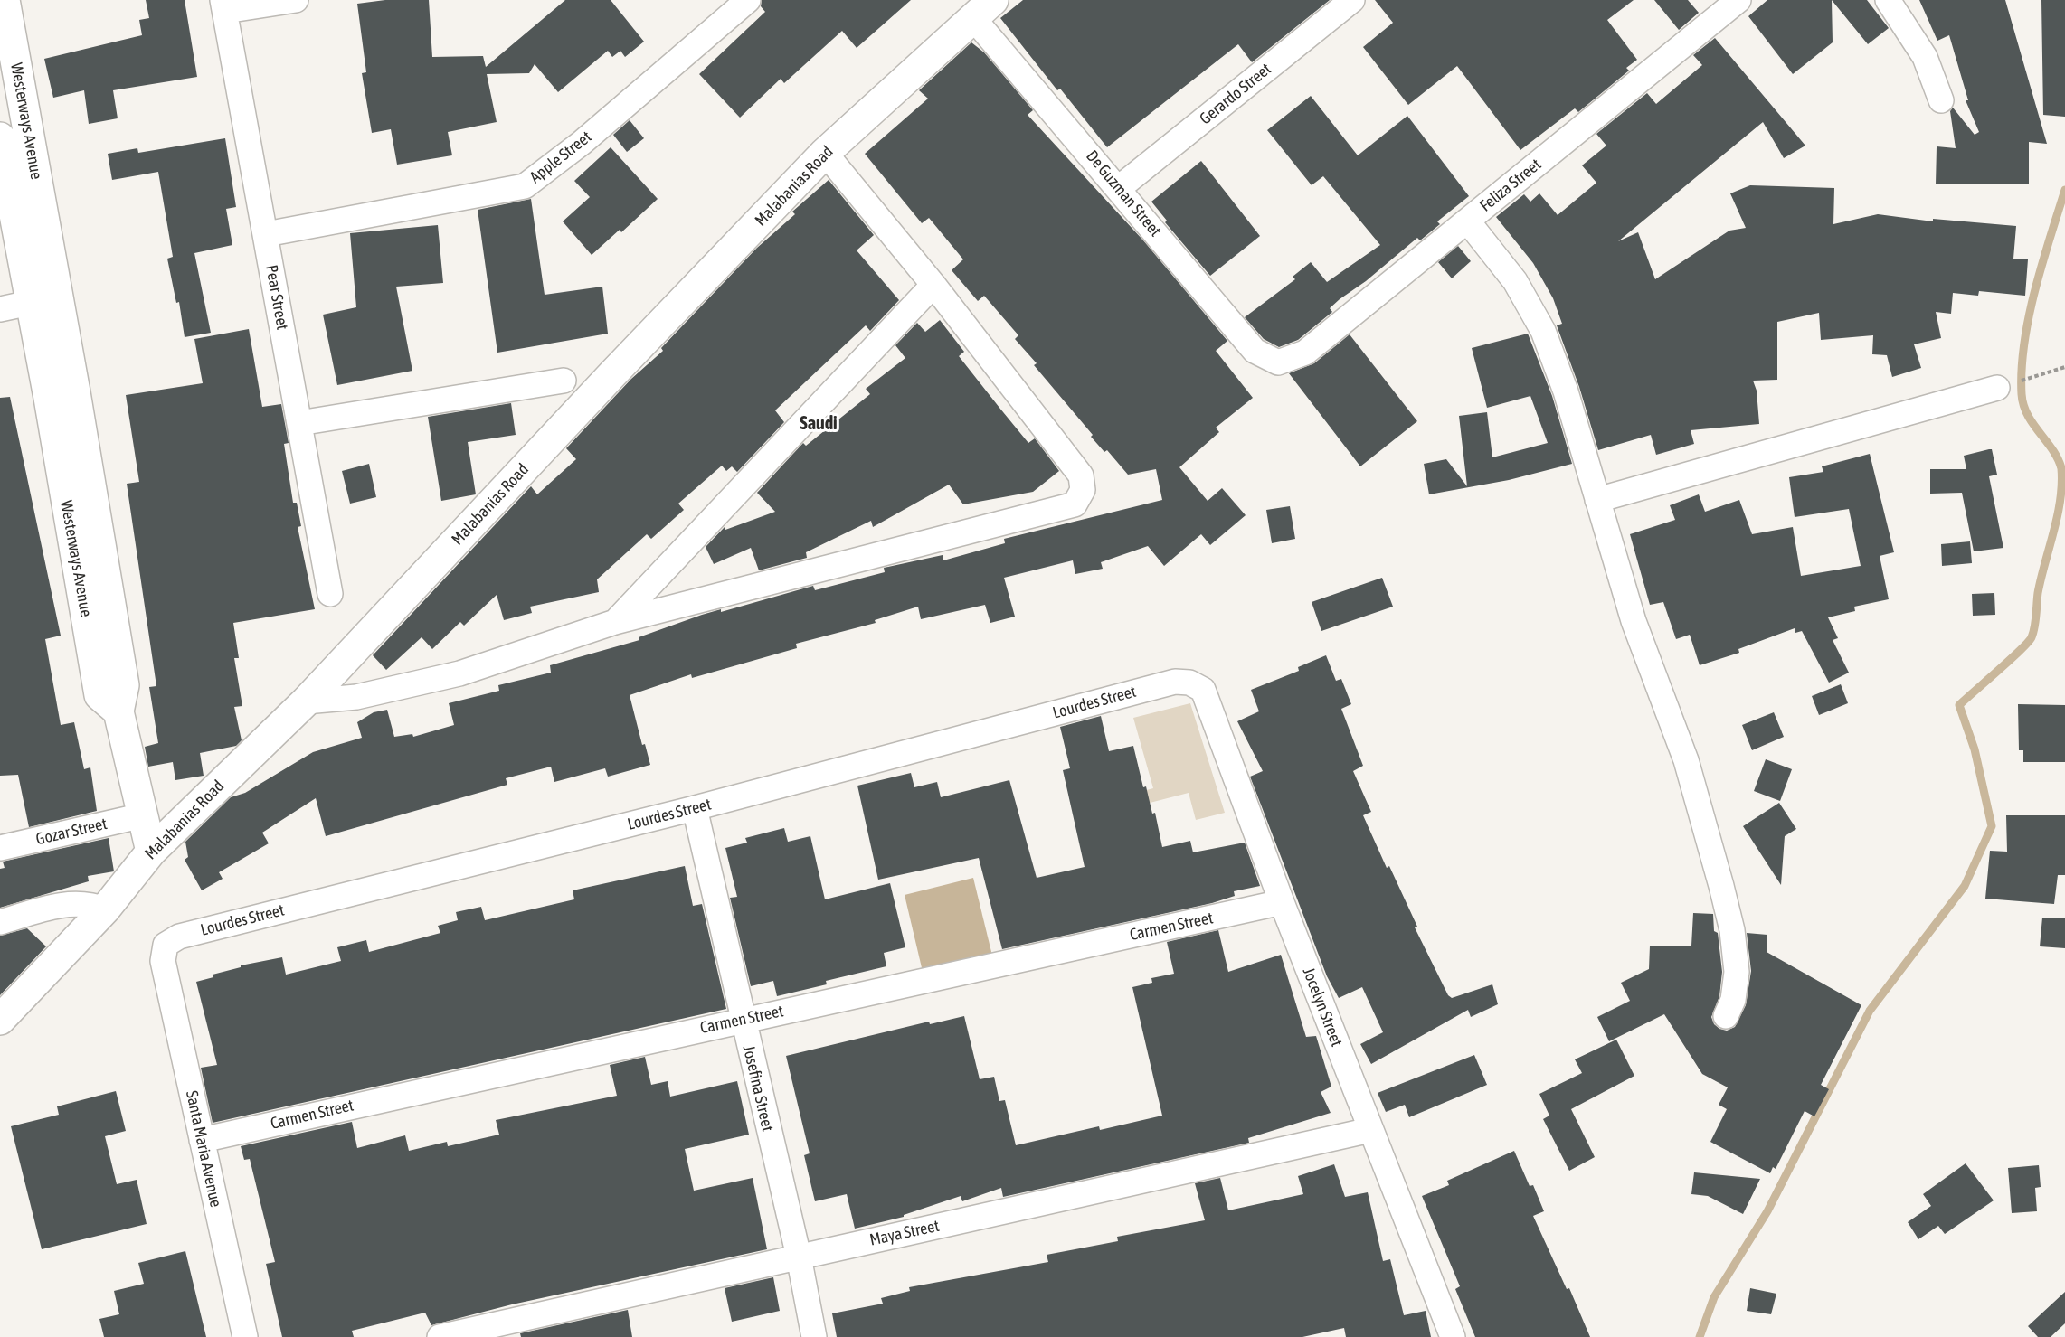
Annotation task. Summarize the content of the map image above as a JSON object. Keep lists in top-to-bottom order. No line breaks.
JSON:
{"streets":{"main road":["Westerways Avenue","Malabanias Road"],"street":["Gerardo Street","Apple Street","Feliza Street","De Guzman Street","Pear Street","Lourdes Street","Gozar Street","Carmen Street","Jocelyn Street","Josefina Street","Santa Maria Avenue","Maya Street"]},"crossings":[["Gerardo Street","De Guzman Street"],["Westerways Avenue","Malabanias Road"],["Westerways Avenue","Gozar Street"],["Apple Street","Pear Street"],["Feliza Street","De Guzman Street"],["Malabanias Road","De Guzman Street"],["Lourdes Street","Jocelyn Street"],["Lourdes Street","Josefina Street"],["Lourdes Street","Santa Maria Avenue"],["Carmen Street","Jocelyn Street"],["Carmen Street","Josefina Street"],["Carmen Street","Santa Maria Avenue"],["Jocelyn Street","Maya Street"],["Josefina Street","Maya Street"]],"districts":["Saudi"]}
